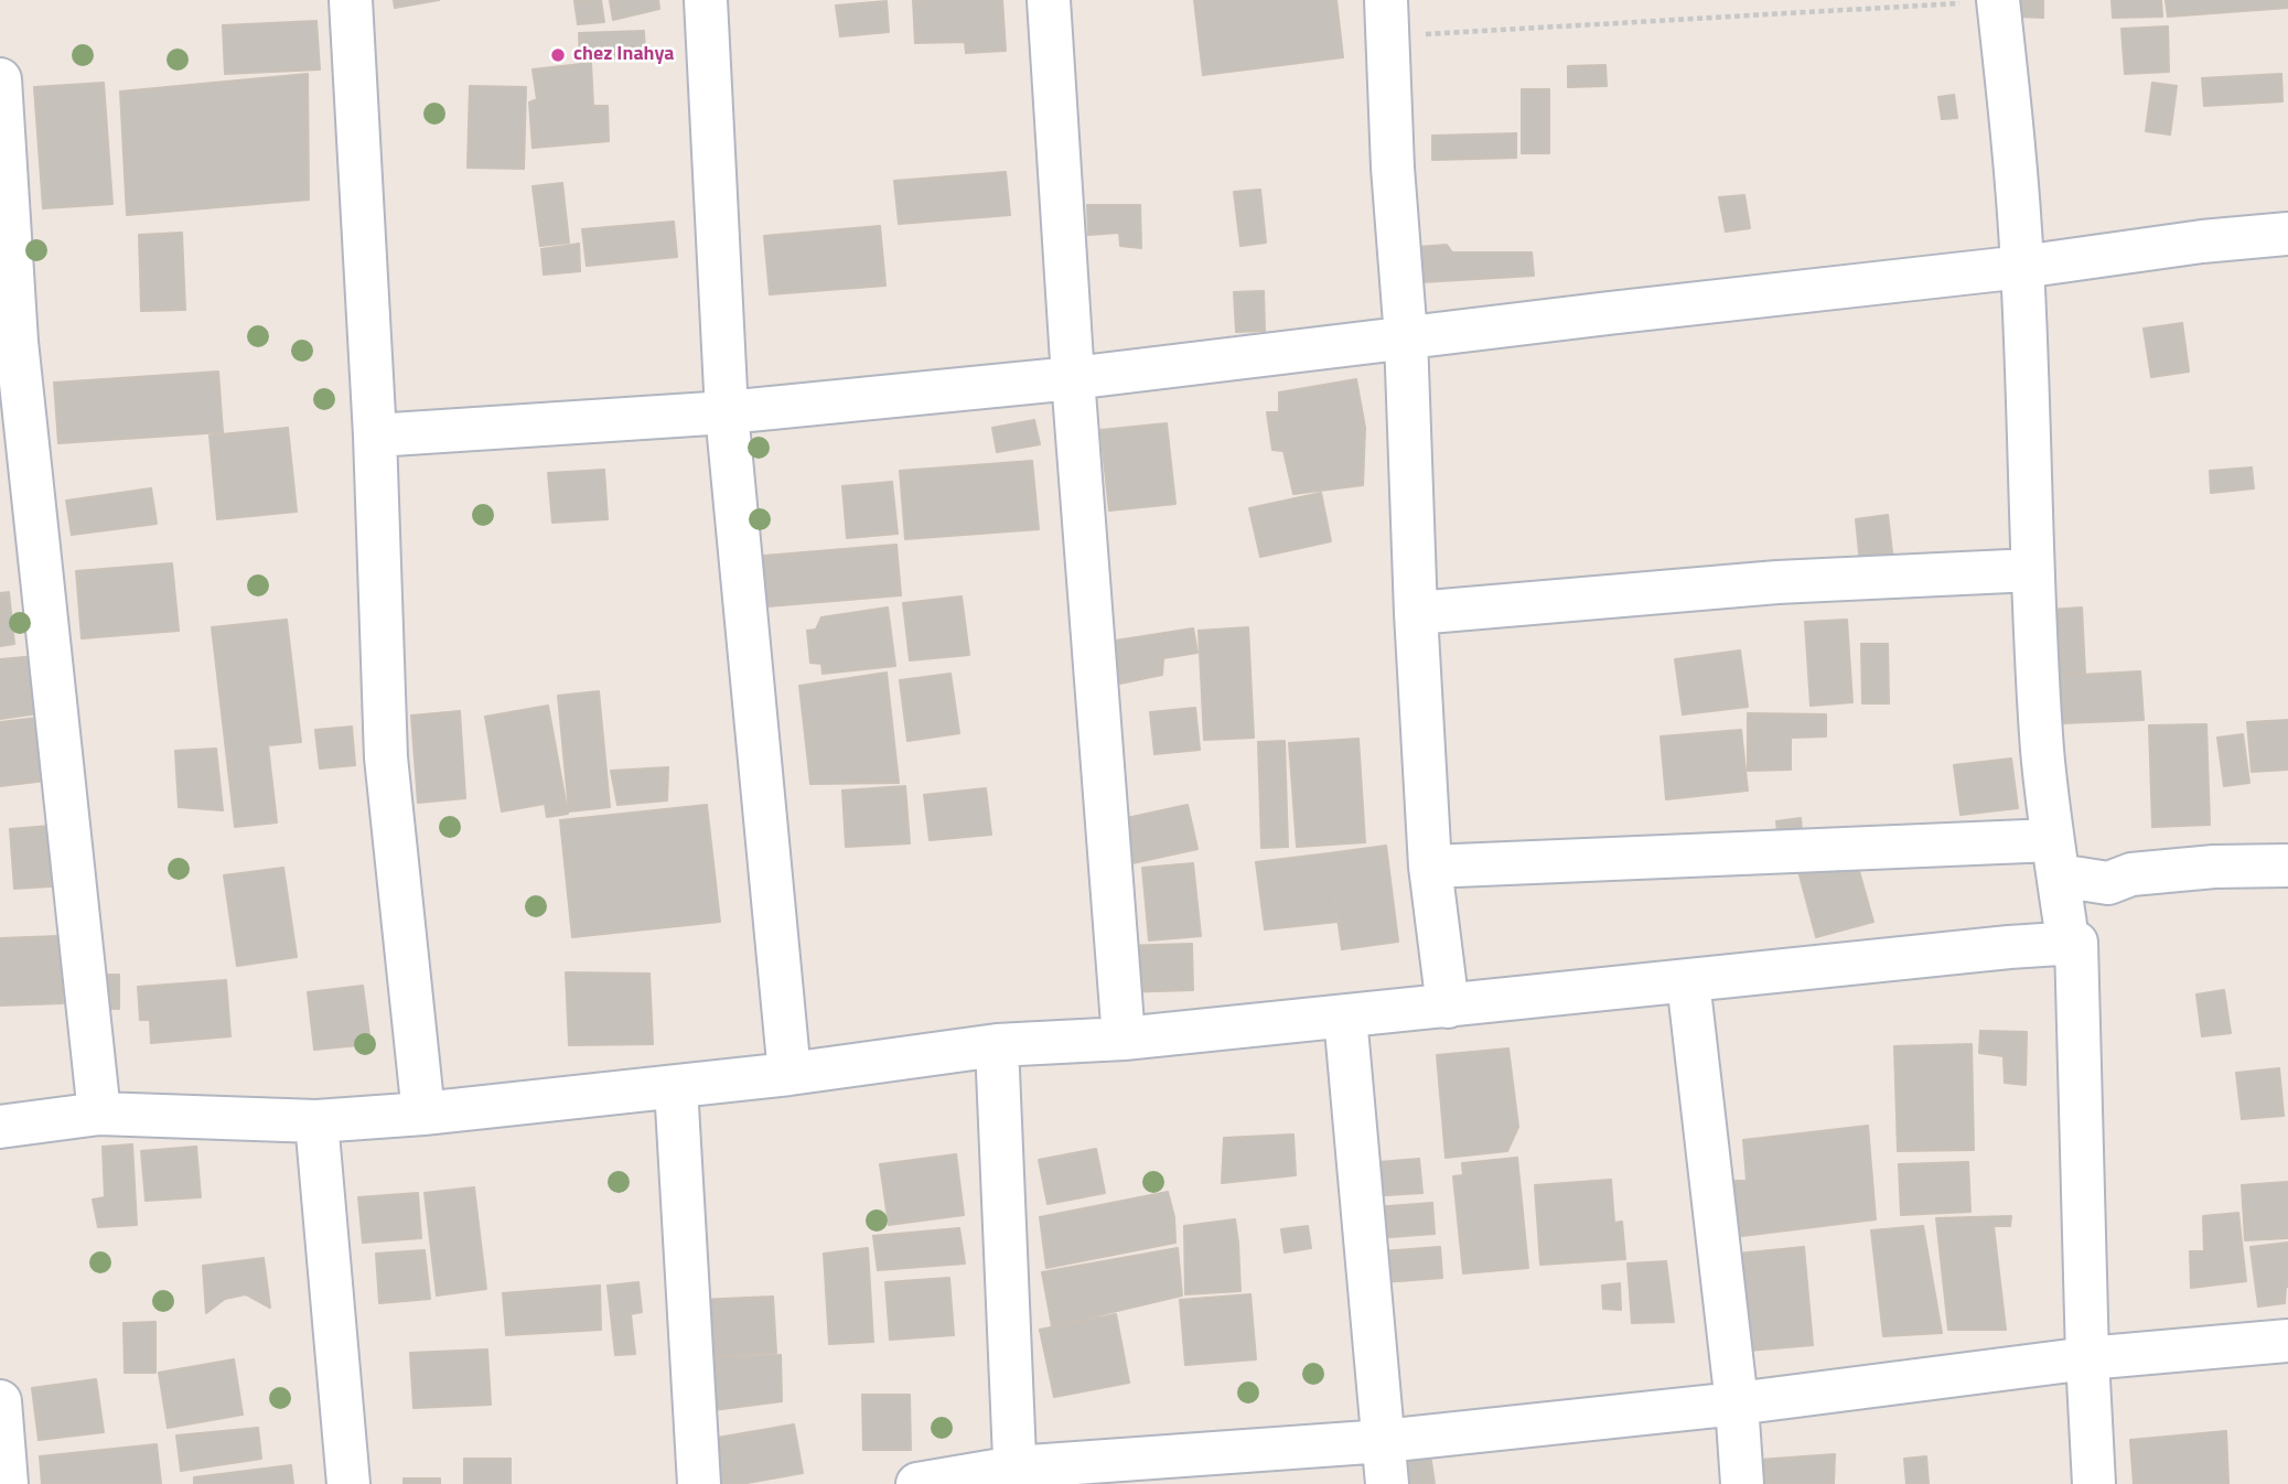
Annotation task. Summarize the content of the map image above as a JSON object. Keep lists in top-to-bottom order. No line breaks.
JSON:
{"places":["chez Inahya"]}
